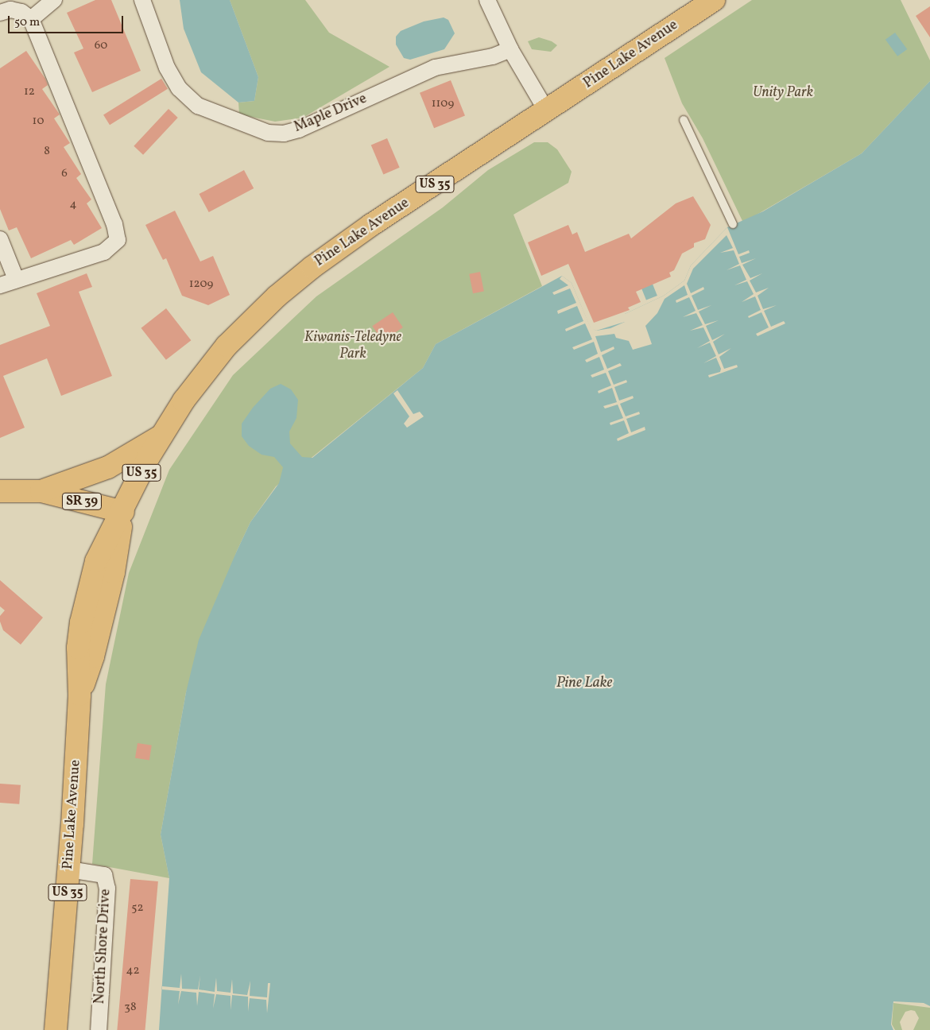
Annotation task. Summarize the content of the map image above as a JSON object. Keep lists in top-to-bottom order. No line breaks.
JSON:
{"streets":{"main road":["Pine Lake Avenue","US 35","SR 39"],"street":["Maple Drive","North Shore Drive"]},"crossings":[["Pine Lake Avenue","SR 39"],["Pine Lake Avenue","North Shore Drive"]],"water":["Pine Lake"],"parks":["Unity Park","Kiwanis-Teledyne Park"],"house_numbers":["60","12","1109","10","8","6","4","1209","52","42","38"],"scale_bar":"50 m"}
